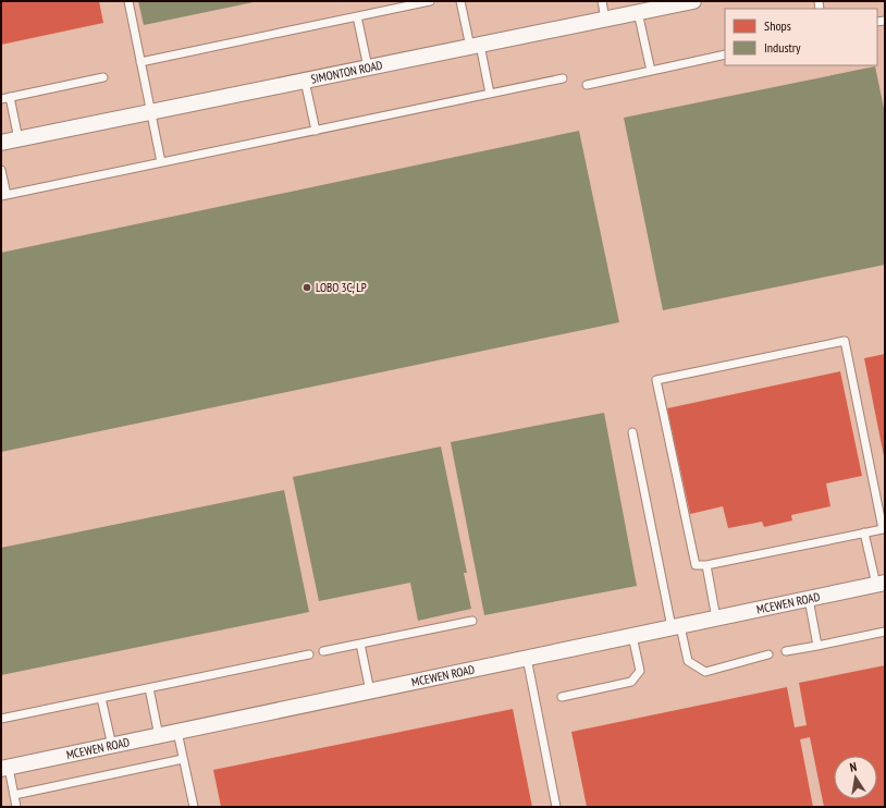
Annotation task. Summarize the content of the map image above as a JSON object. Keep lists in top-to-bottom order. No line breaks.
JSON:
{"streets":{"street":["SIMONTON ROAD","MCEWEN ROAD"]},"places":["LOBO 3C, LP"],"legend":["Shops","Industry"],"north":"top"}
